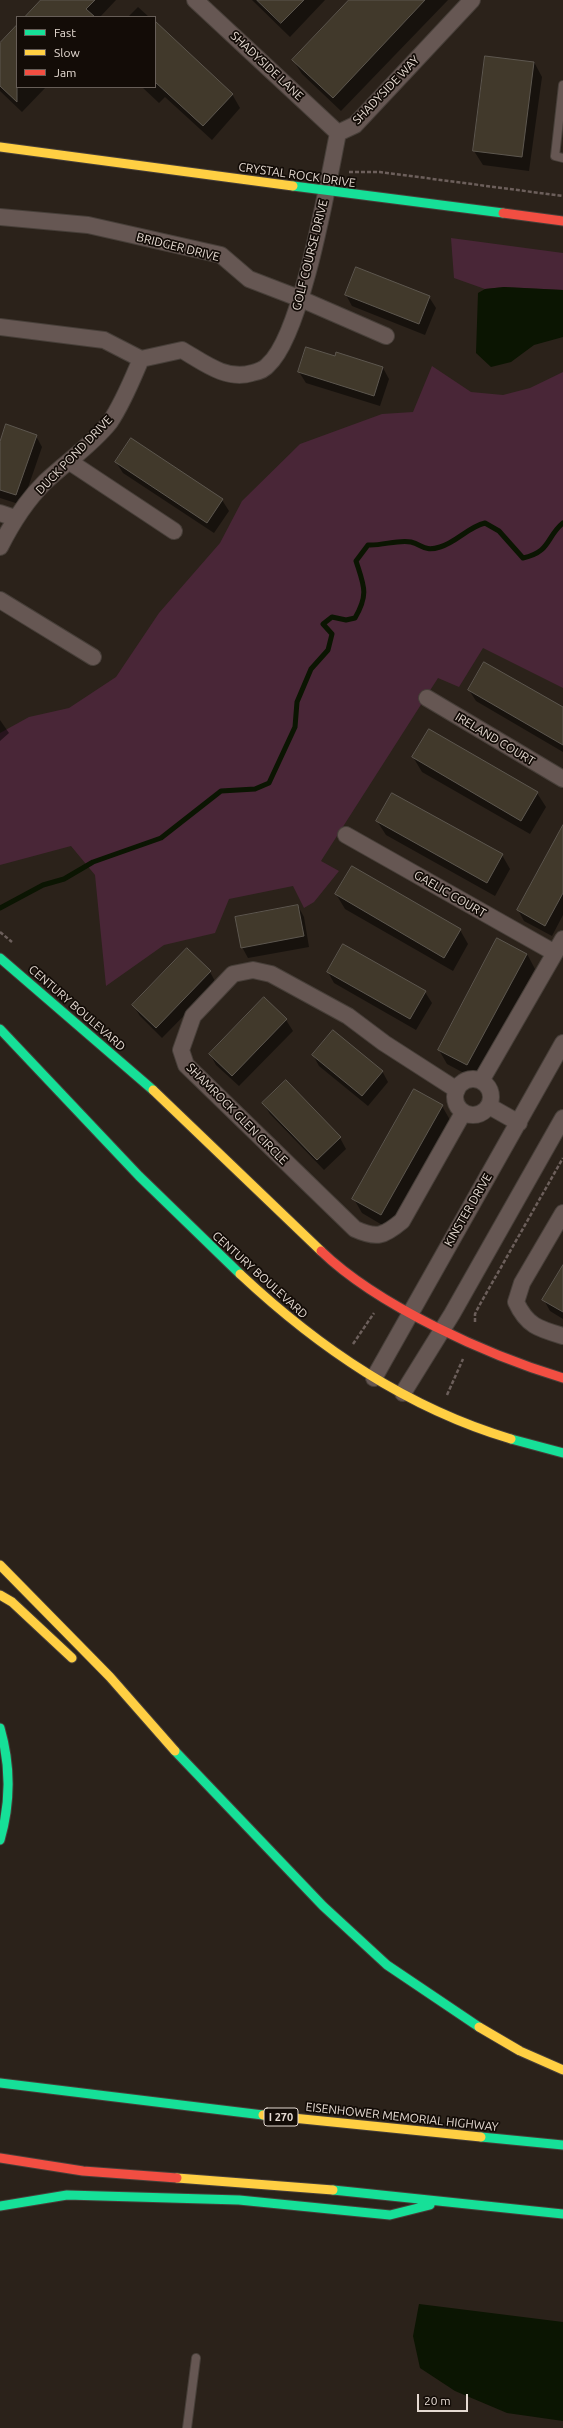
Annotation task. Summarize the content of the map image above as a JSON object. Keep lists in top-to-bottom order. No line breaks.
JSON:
{"streets":{"main road":["CRYSTAL ROCK DRIVE","CENTURY BOULEVARD","I 270","EISENHOWER MEMORIAL HIGHWAY"],"street":["SHADYSIDE LANE","SHADYSIDE WAY","BRIDGER DRIVE","GOLF COURSE DRIVE","DUCK POND DRIVE","IRELAND COURT","GAELIC COURT","SHAMROCK GLEN CIRCLE","KINSTER DRIVE"]},"crossings":[["SHADYSIDE LANE","SHADYSIDE WAY"],["CRYSTAL ROCK DRIVE","GOLF COURSE DRIVE"],["BRIDGER DRIVE","GOLF COURSE DRIVE"],["GOLF COURSE DRIVE","DUCK POND DRIVE"],["CENTURY BOULEVARD","KINSTER DRIVE"]],"legend":["Fast","Slow","Jam"],"scale_bar":"20 m"}
